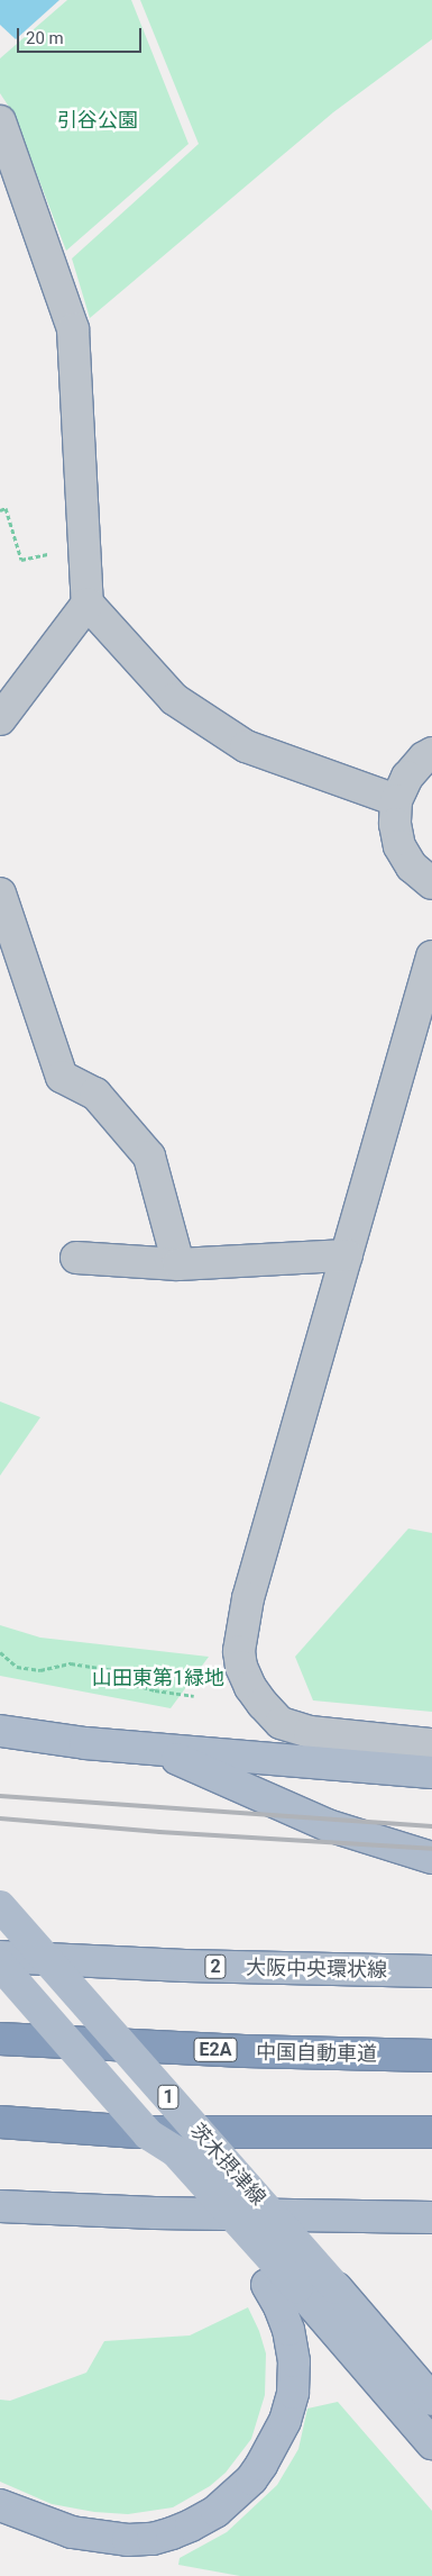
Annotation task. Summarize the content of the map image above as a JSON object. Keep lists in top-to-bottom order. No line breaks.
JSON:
{"streets":{"highway":["E2A","中国自動車道"],"main road":["2","大阪中央環状線","1","茨木摂津線"]},"parks":["引谷公園","山田東第1緑地"],"scale_bar":"20 m"}
